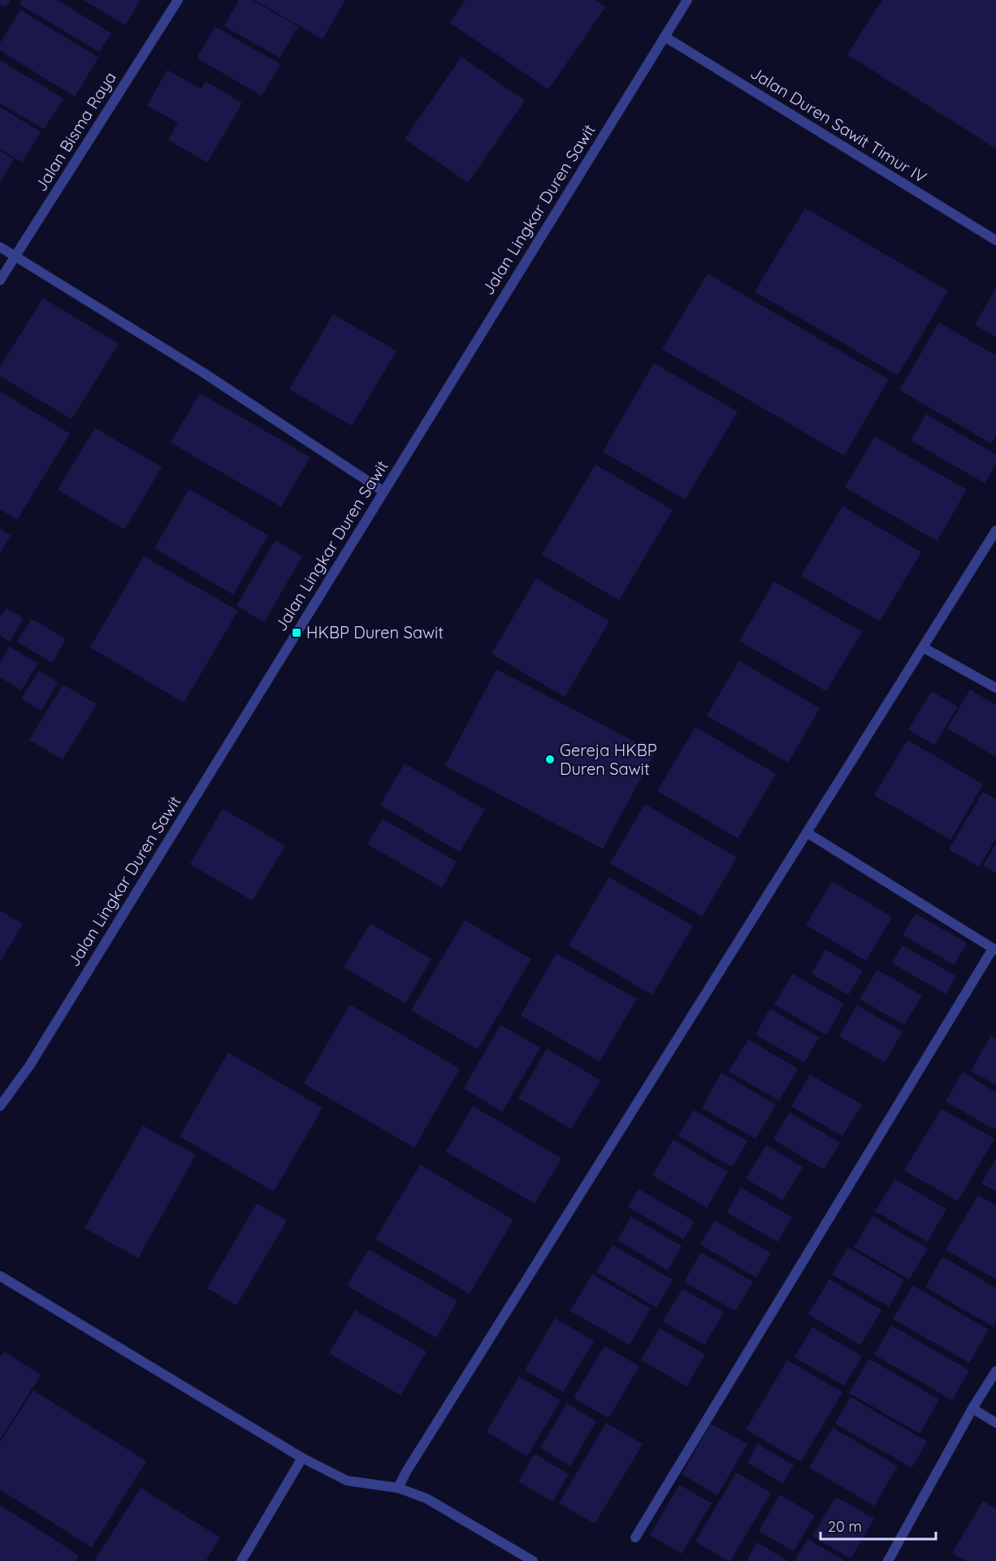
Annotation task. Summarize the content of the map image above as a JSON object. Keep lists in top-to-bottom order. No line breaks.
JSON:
{"streets":{"street":["Jalan Duren Sawit Timur IV","Jalan Bisma Raya","Jalan Lingkar Duren Sawit"]},"crossings":[["Jalan Duren Sawit Timur IV","Jalan Lingkar Duren Sawit"]],"places":{"transit":["HKBP Duren Sawit"],"other":["Gereja HKBP Duren Sawit"]},"scale_bar":"20 m"}
